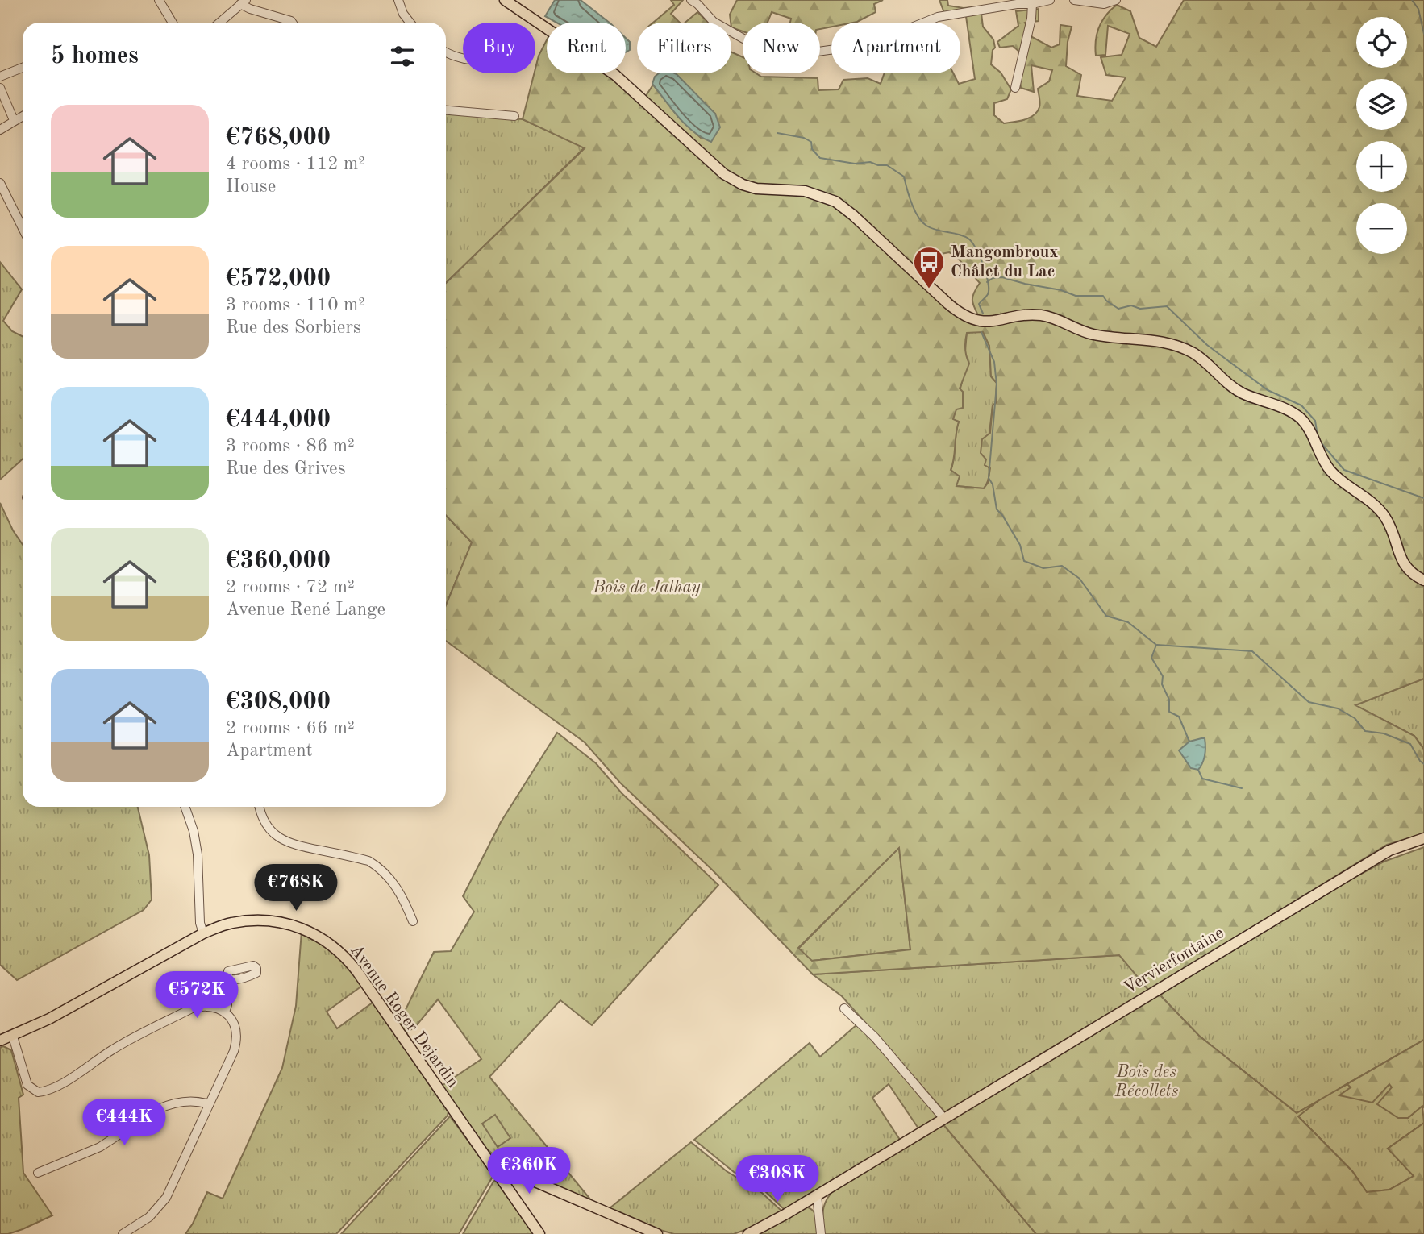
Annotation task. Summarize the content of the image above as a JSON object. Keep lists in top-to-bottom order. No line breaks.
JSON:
{"streets":{"main road":["Vervierfontaine","Avenue Roger Dejardin"]},"parks":["Bois de Jalhay","Bois des Récollets"],"places":{"bus stop":["Mangombroux Châlet du Lac"]},"page":{"map_buttons":["+","−"],"chip":["Buy","Rent","Filters","New","Apartment"],"heading":"5 homes","list":[{"name":"€768,000","note":"4 rooms · 112 m² · House"},{"name":"€572,000","note":"3 rooms · 110 m² · Rue des Sorbiers"},{"name":"€444,000","note":"3 rooms · 86 m² · Rue des Grives"},{"name":"€360,000","note":"2 rooms · 72 m² · Avenue René Lange"},{"name":"€308,000","note":"2 rooms · 66 m² · Apartment"}],"price":["€768K","€572K","€444K","€360K","€308K"]}}
